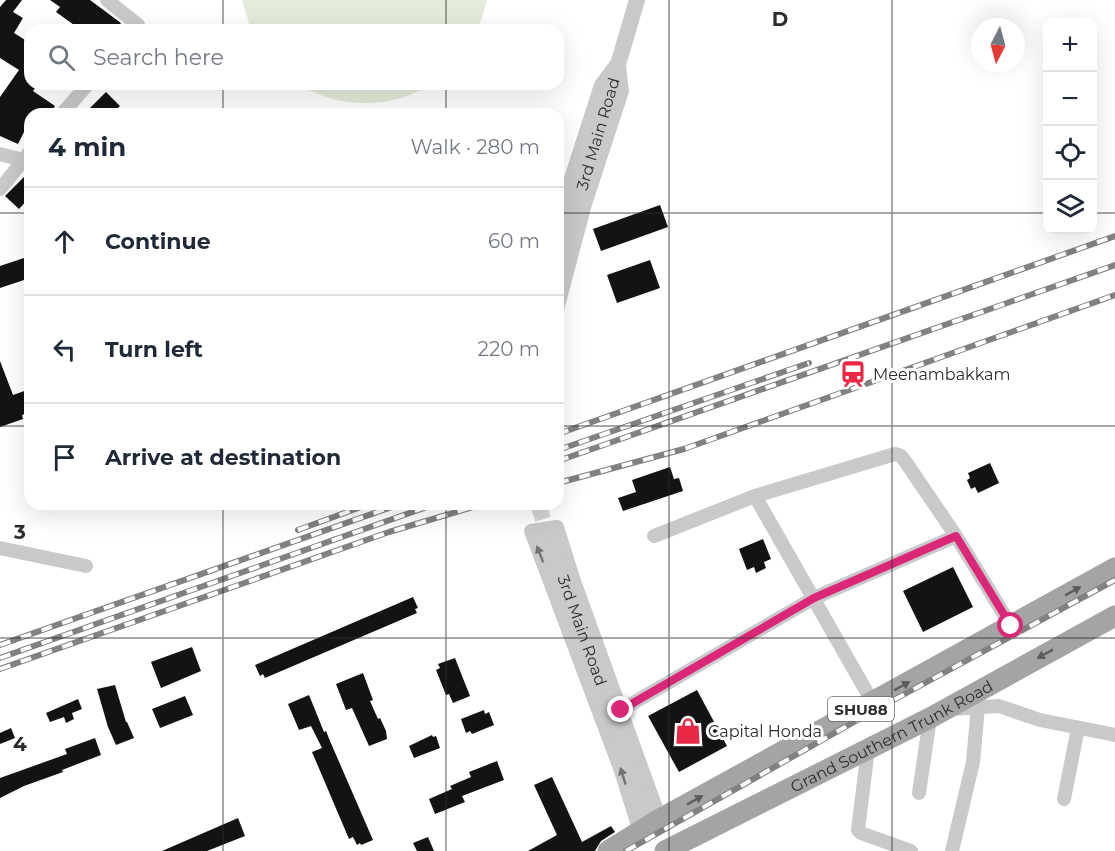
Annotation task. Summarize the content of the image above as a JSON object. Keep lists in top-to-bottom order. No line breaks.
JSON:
{"streets":{"main road":["SHU88","Grand Southern Trunk Road"],"street":["3rd Main Road"]},"crossings":[["3rd Main Road","SHU88"]],"places":{"station":["Meenambakkam"],"shop":["Capital Honda"]},"north":"bottom","page":{"map_buttons":["+","−"],"search":"Search here","heading":["4 min","Walk · 280 m"],"list":[["Continue","60 m"],["Turn left","220 m"],"Arrive at destination"]},"grid":{"columns":["D"],"rows":["3","4"]}}
